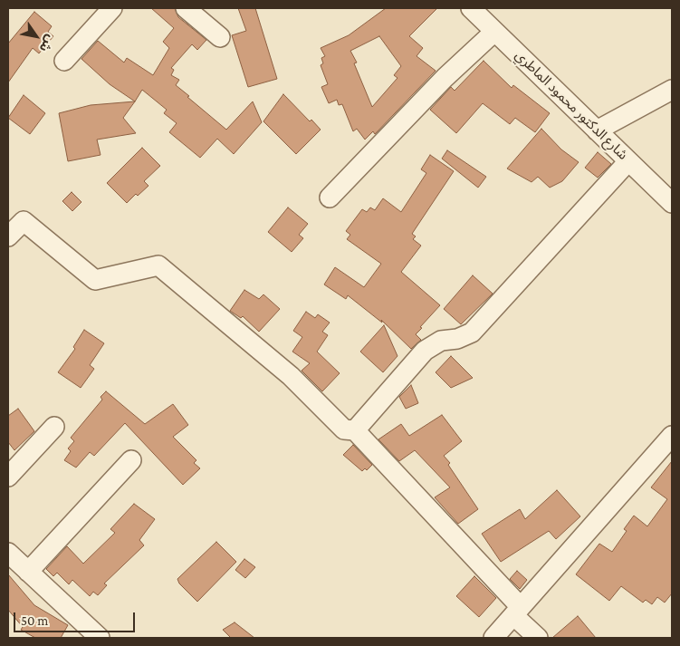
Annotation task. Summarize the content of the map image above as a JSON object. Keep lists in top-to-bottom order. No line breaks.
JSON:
{"streets":{"street":["شارع الدكتور محمود الماطري"]},"scale_bar":"50 m","north":"bottom right"}
